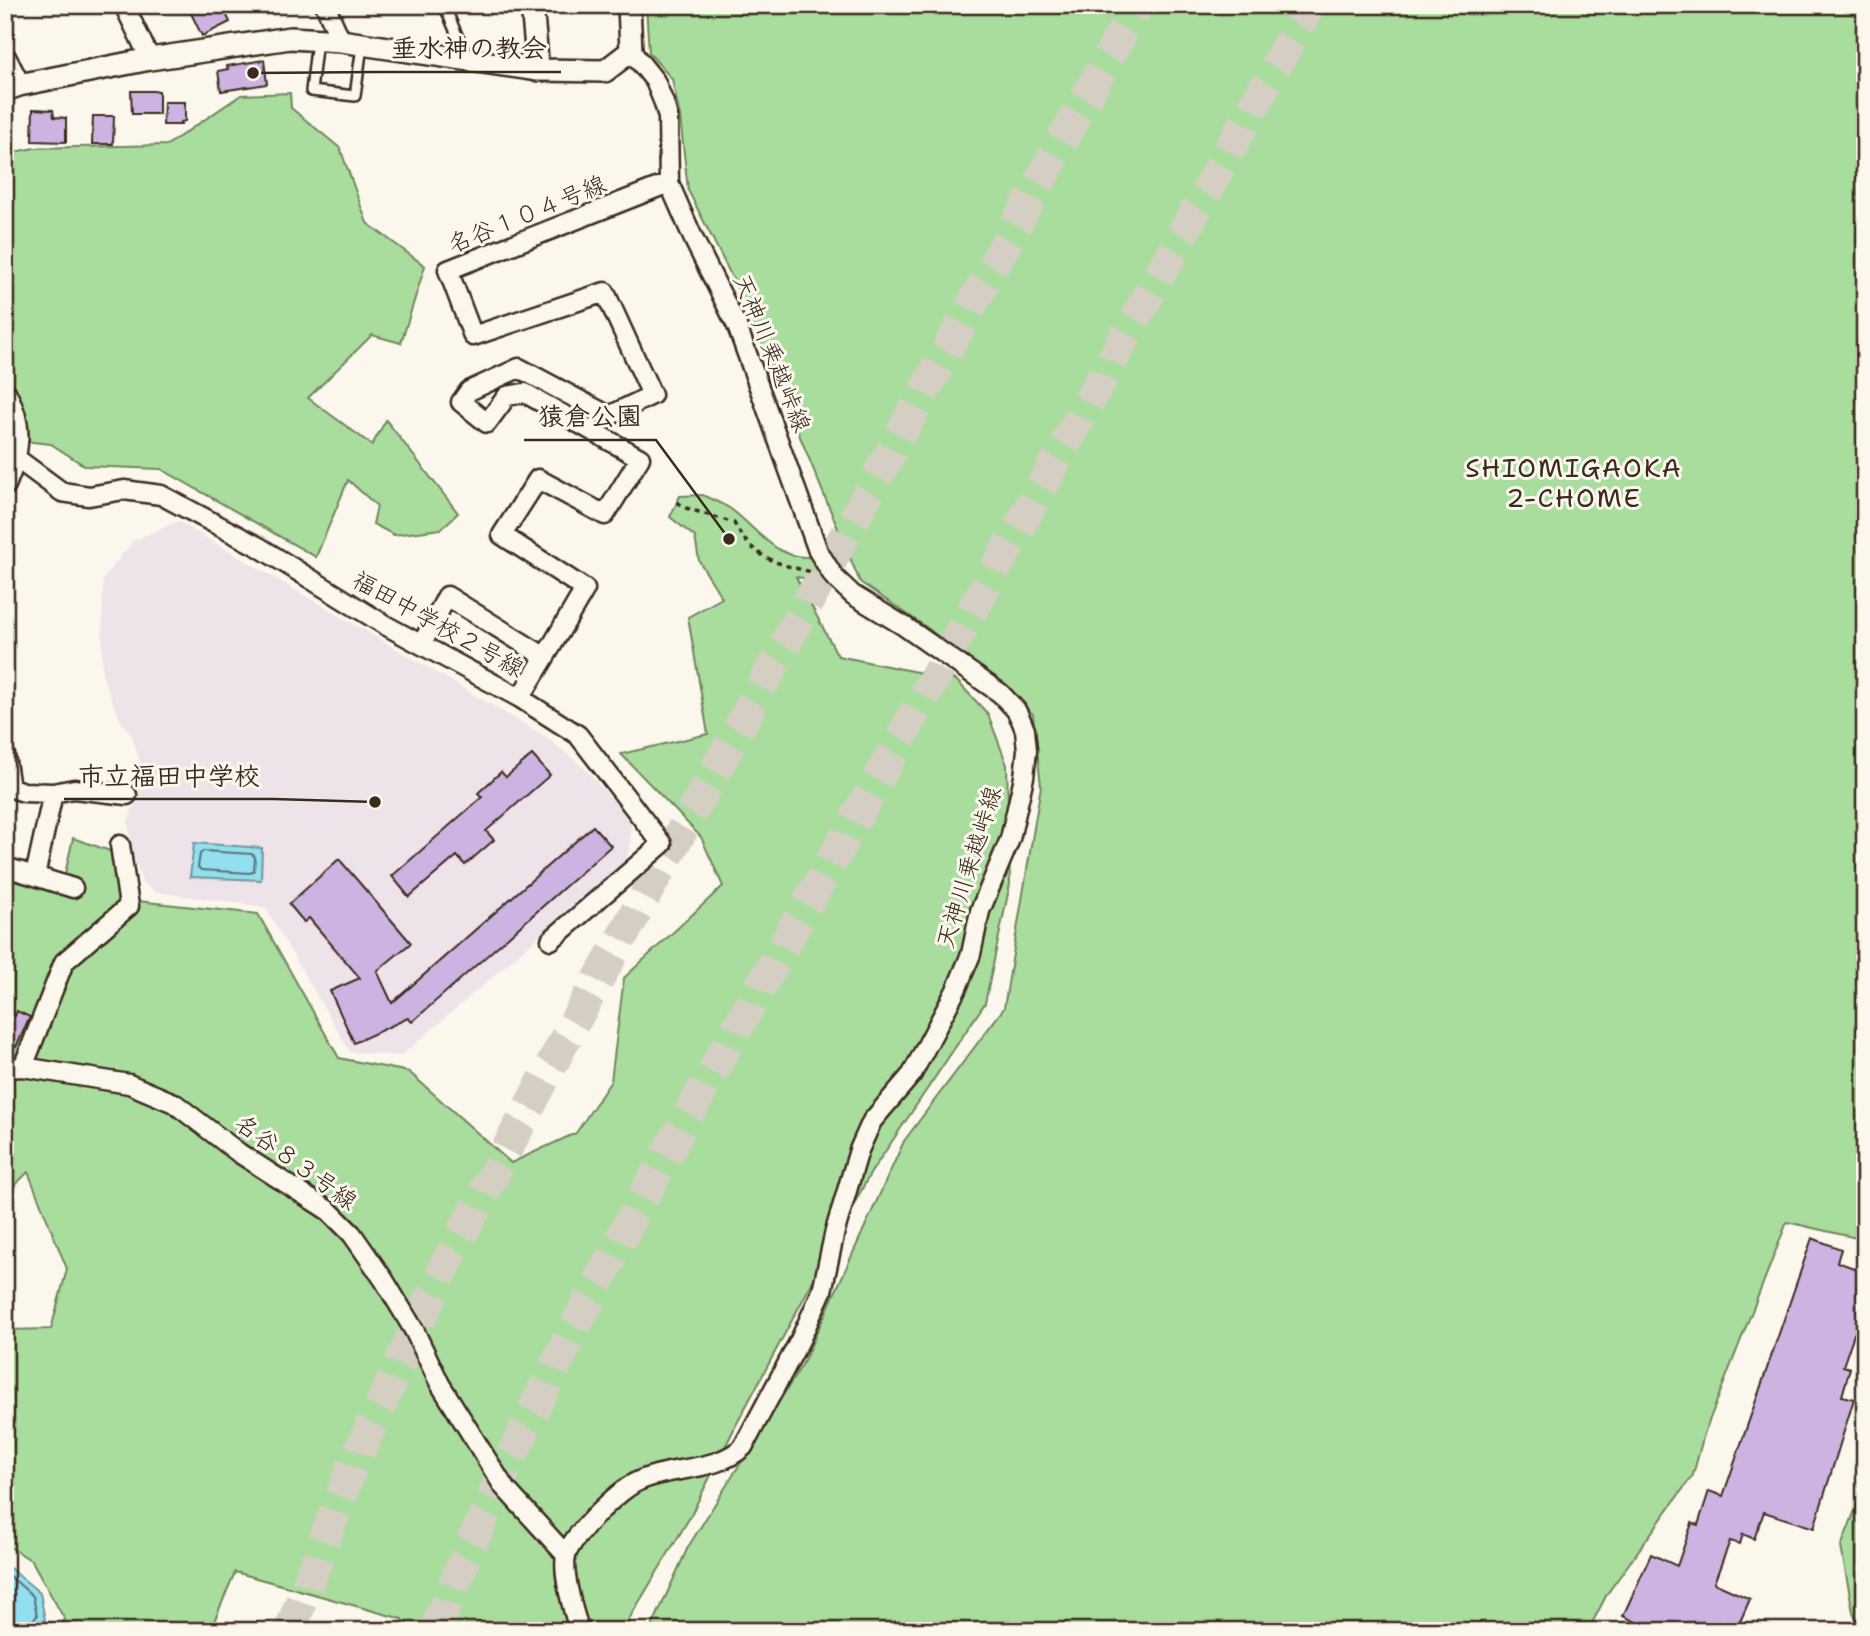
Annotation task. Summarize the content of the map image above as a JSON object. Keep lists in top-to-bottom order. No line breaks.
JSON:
{"streets":{"street":["名谷１０４号線","天神川乗越峠線","福田中学校２号線","名谷８３号線"]},"crossings":[["名谷１０４号線","天神川乗越峠線"],["天神川乗越峠線","名谷８３号線"]],"districts":["SHIOMIGAOKA 2-CHOME"],"places":["垂水神の教会","猿倉公園","市立福田中学校"]}
